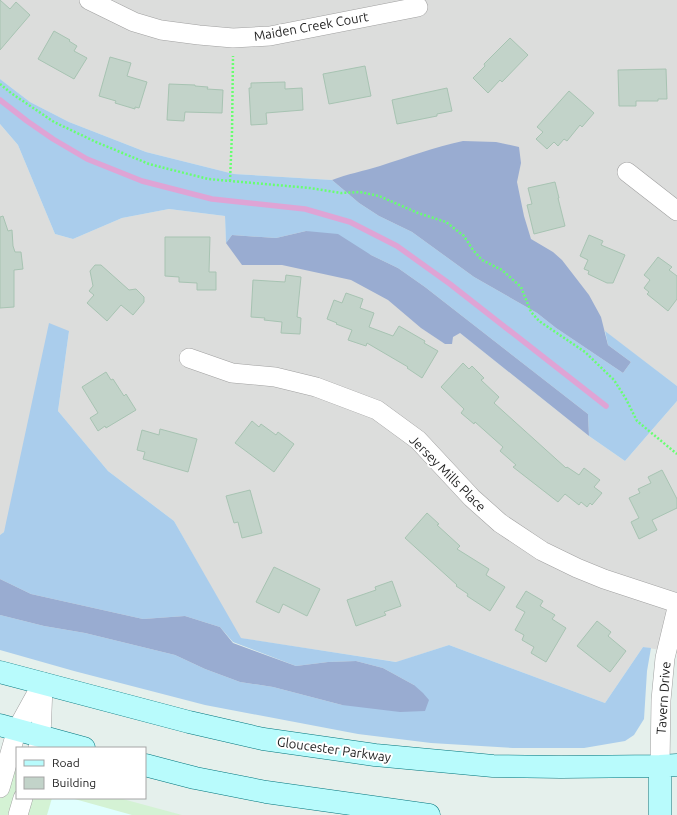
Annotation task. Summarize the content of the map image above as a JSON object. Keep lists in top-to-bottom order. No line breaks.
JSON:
{"streets":{"main road":["Gloucester Parkway"],"street":["Maiden Creek Court","Jersey Mills Place","Tavern Drive"]},"crossings":[["Tavern Drive","Gloucester Parkway"]],"legend":["Road","Building"]}
